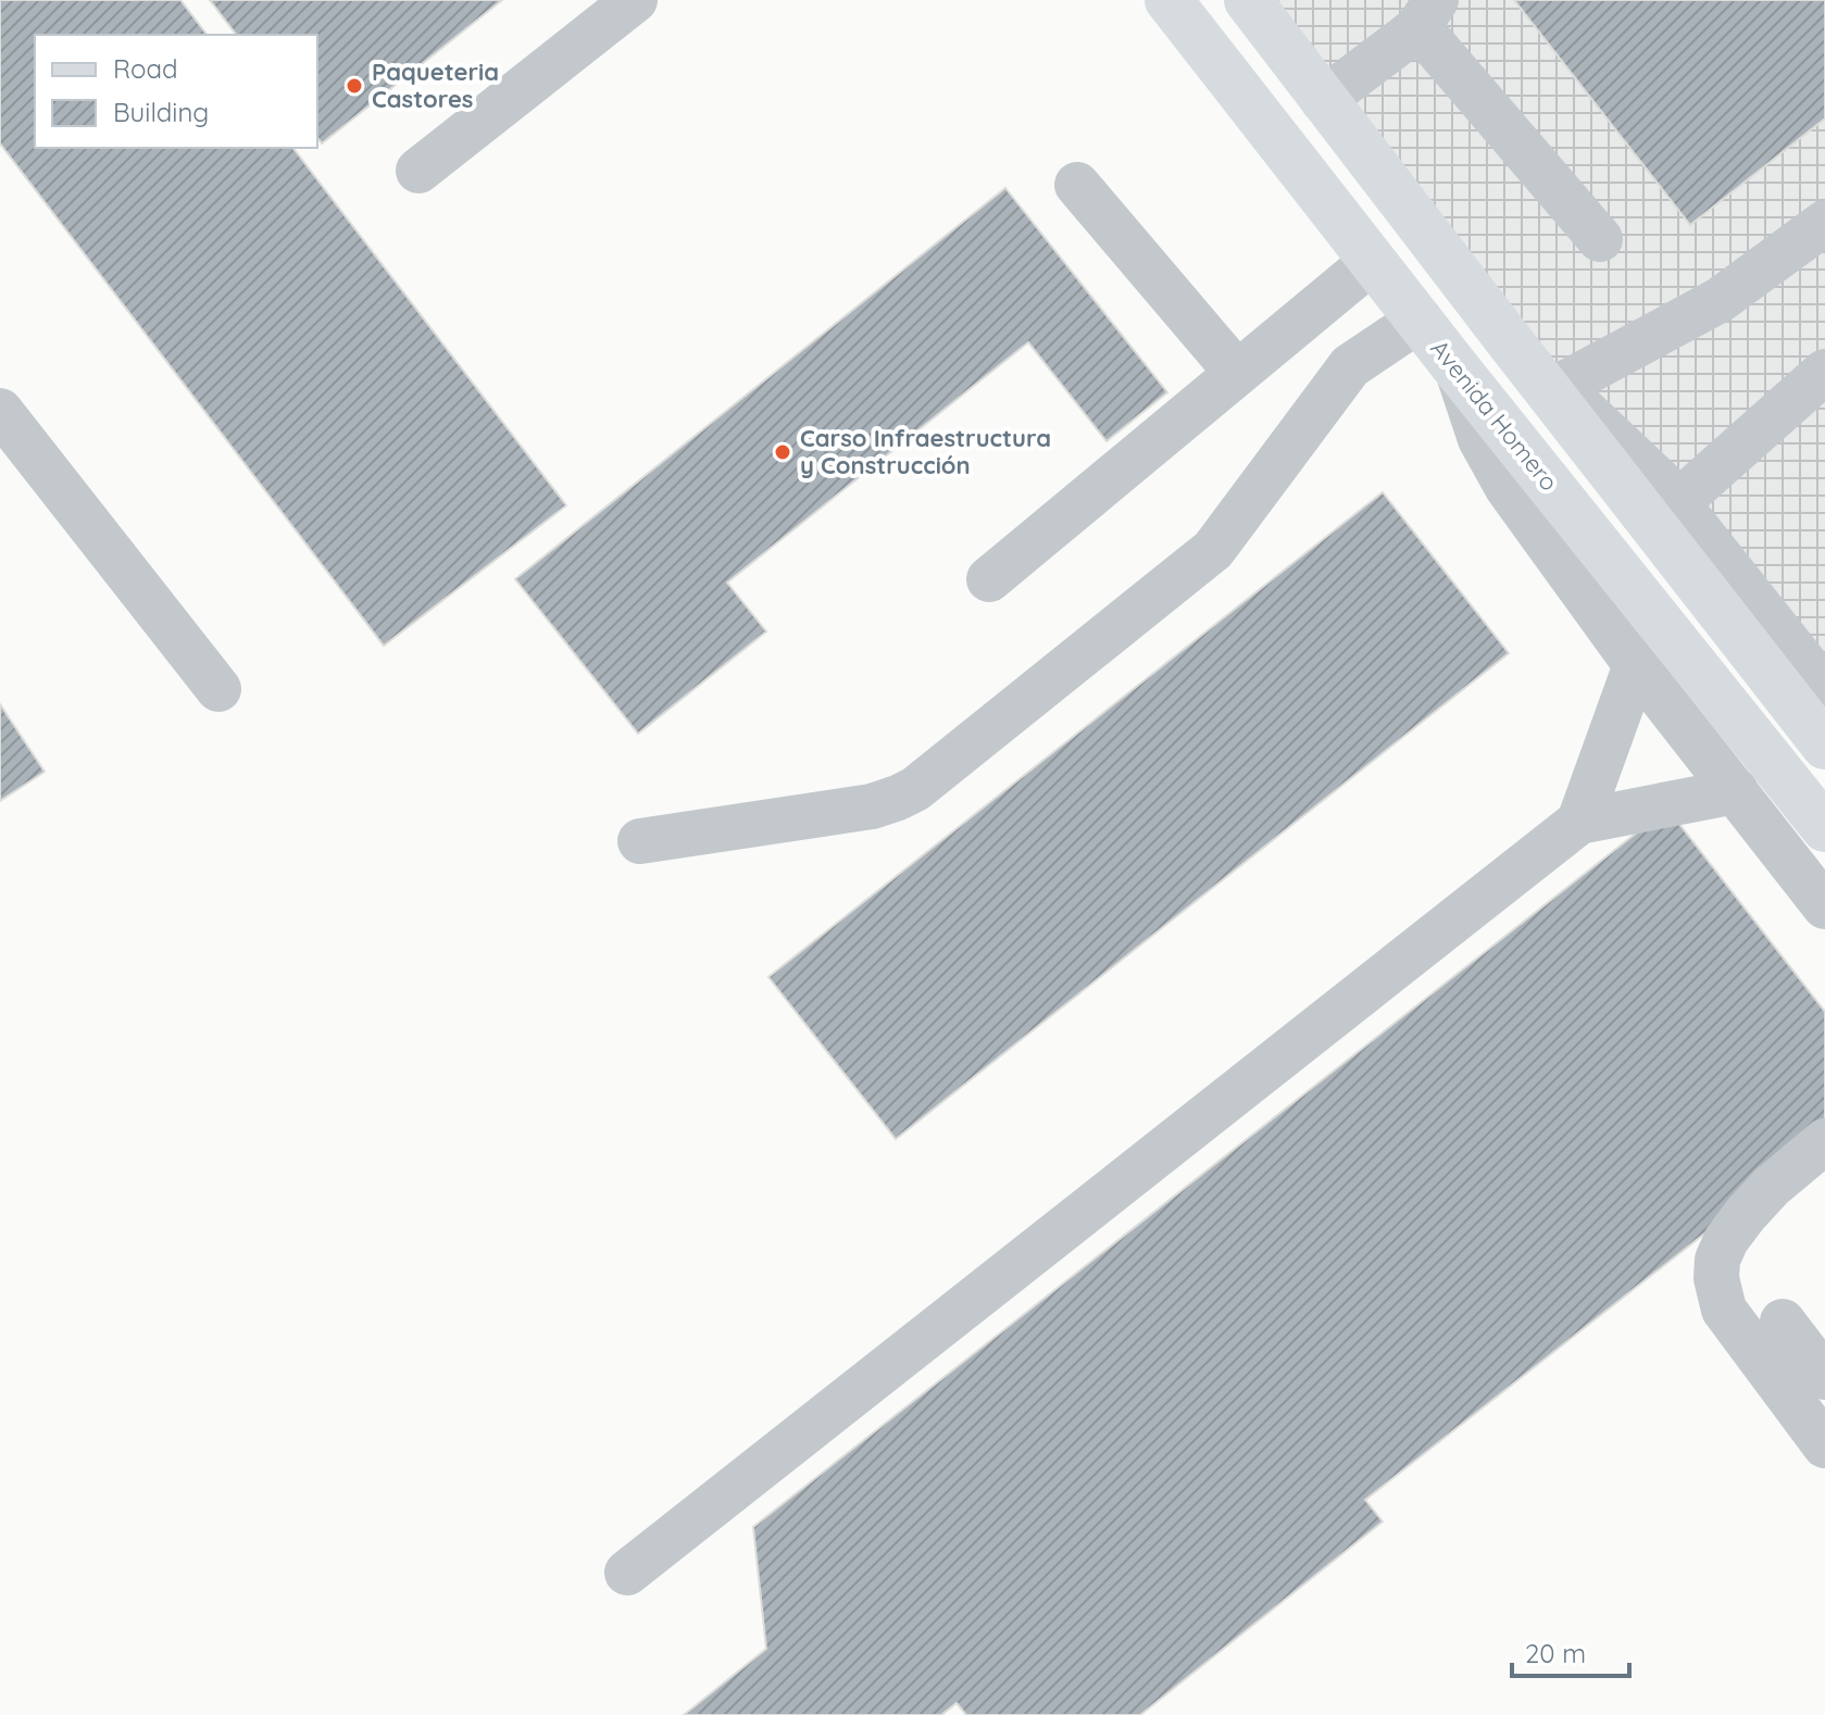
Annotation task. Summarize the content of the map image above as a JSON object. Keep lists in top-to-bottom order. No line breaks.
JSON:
{"streets":{"main road":["Avenida Homero"]},"places":["Paqueteria Castores","Carso Infraestructura y Construcción"],"legend":["Road","Building"],"scale_bar":"20 m"}
